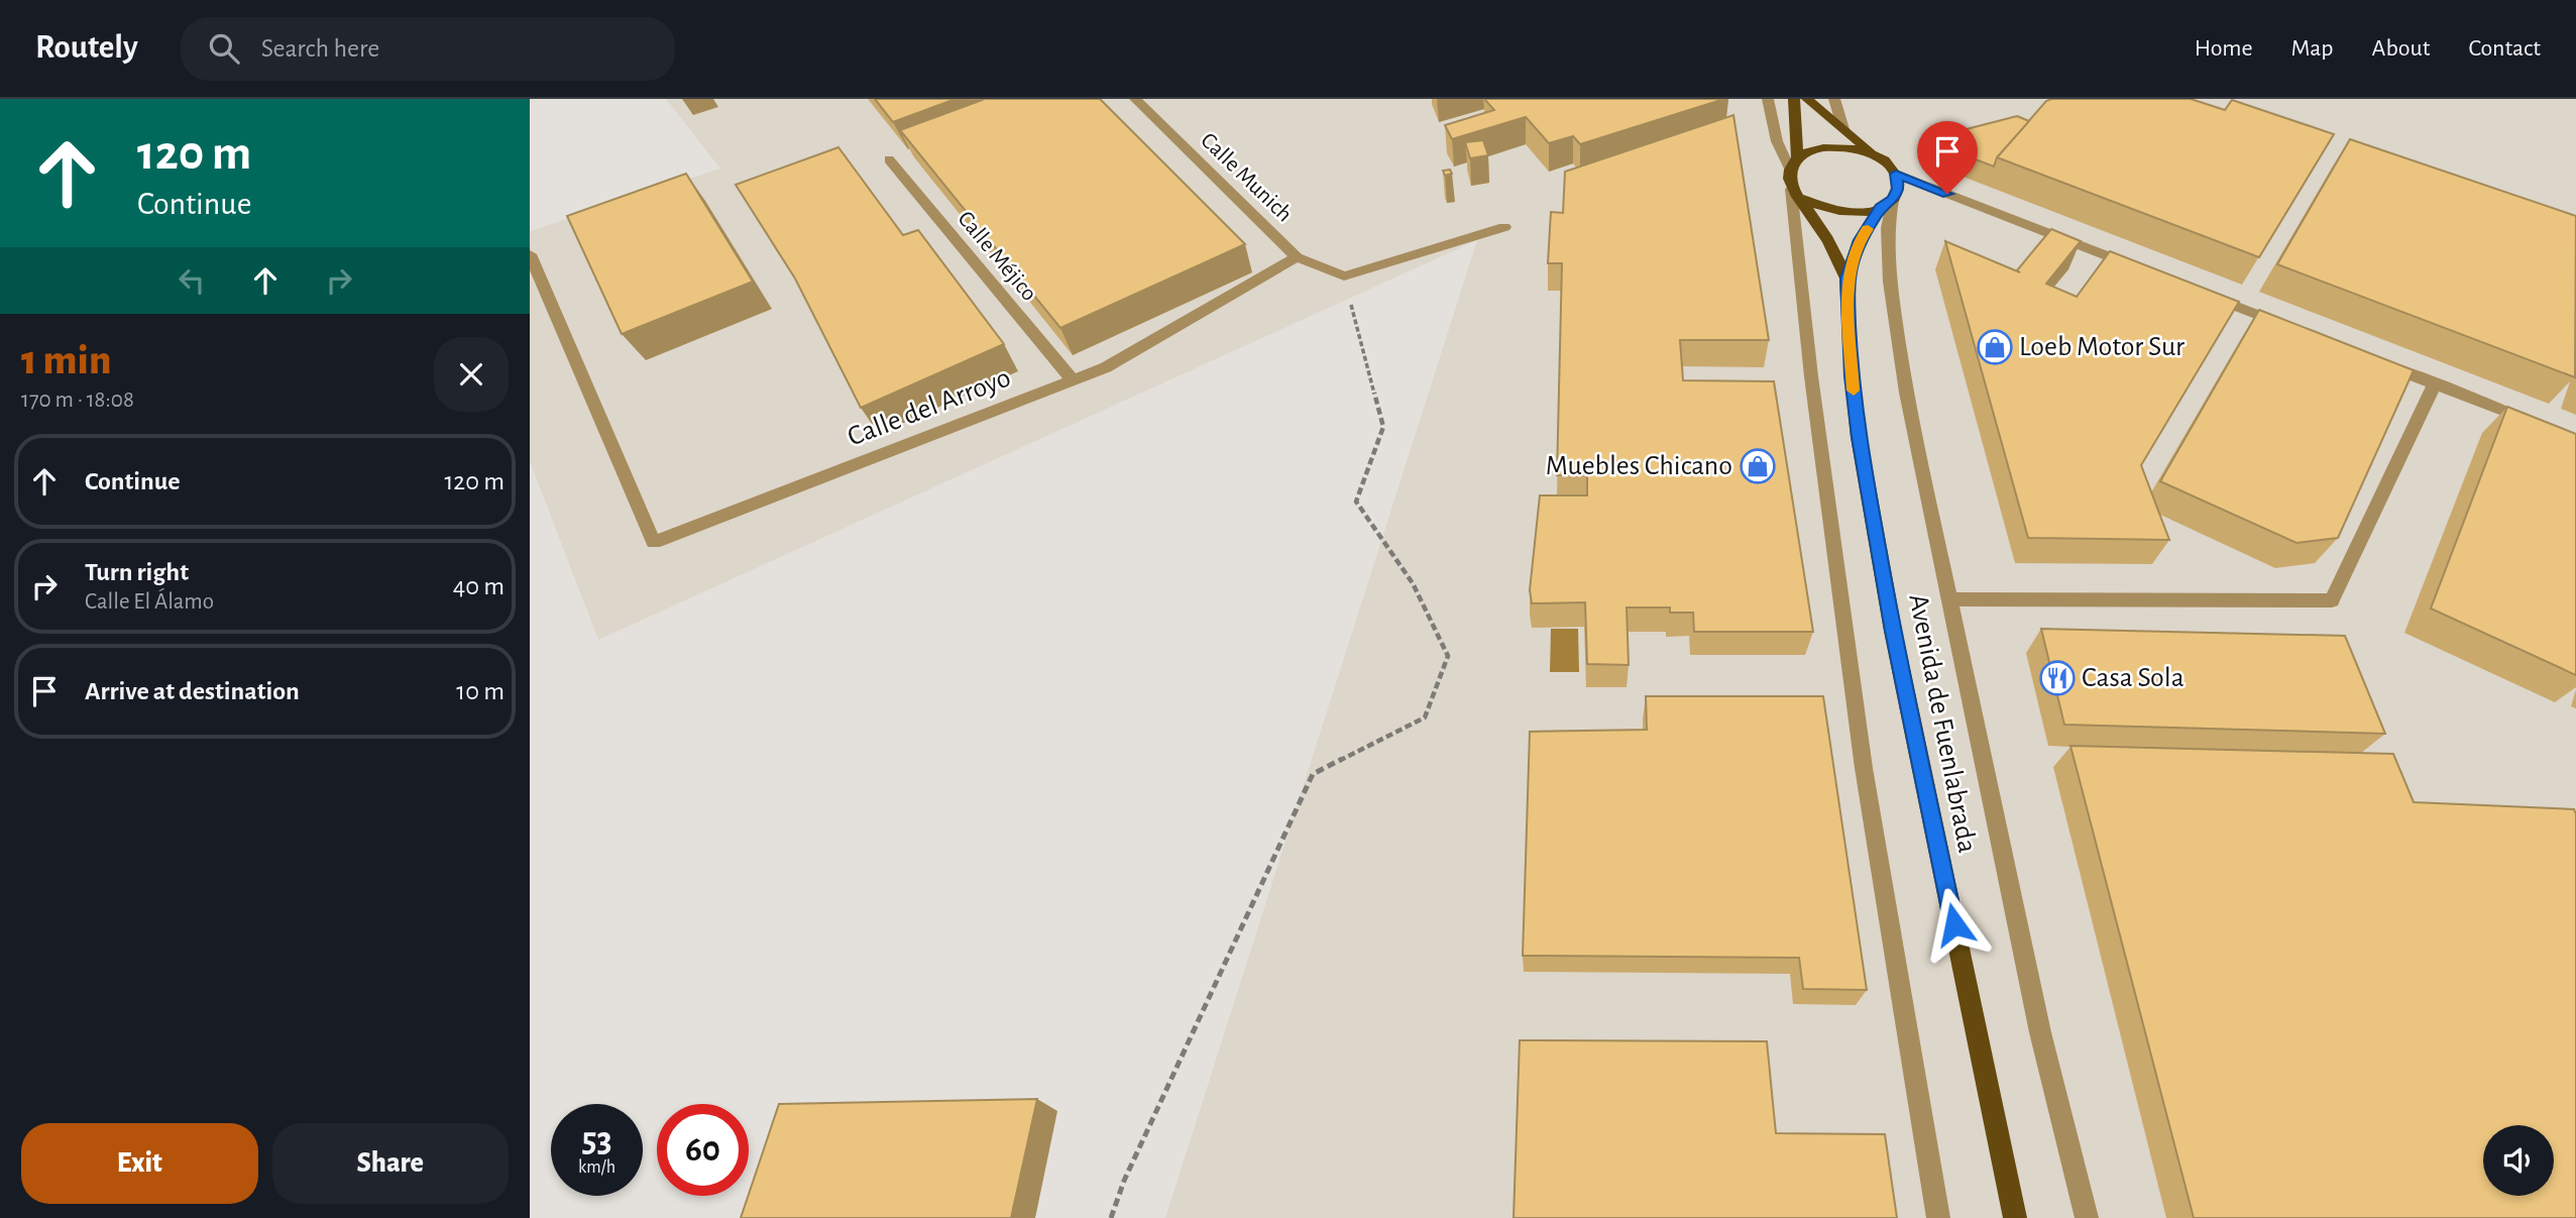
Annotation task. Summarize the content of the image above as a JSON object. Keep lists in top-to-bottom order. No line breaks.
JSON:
{"streets":{"main road":["Avenida de Fuenlabrada"],"street":["Calle Munich","Calle Méjico","Calle del Arroyo"]},"crossings":[["Calle Munich","Calle del Arroyo"],["Calle Méjico","Calle del Arroyo"]],"places":{"shop":["Loeb Motor Sur","Muebles Chicano"],"restaurant":["Casa Sola"]},"page":{"header":"Routely","search":"Search here","nav":["Home","Map","About","Contact"],"turn":["120 m","Continue"],"heading":["1 min","170 m · 18:08"],"list":[{"name":"Continue","value":"120 m"},{"name":"Turn right","note":"Calle El Álamo","value":"40 m"},{"name":"Arrive at destination","value":"10 m"}],"speed":"53 km/h","limit":"60","buttons":["Exit","Share"]}}
